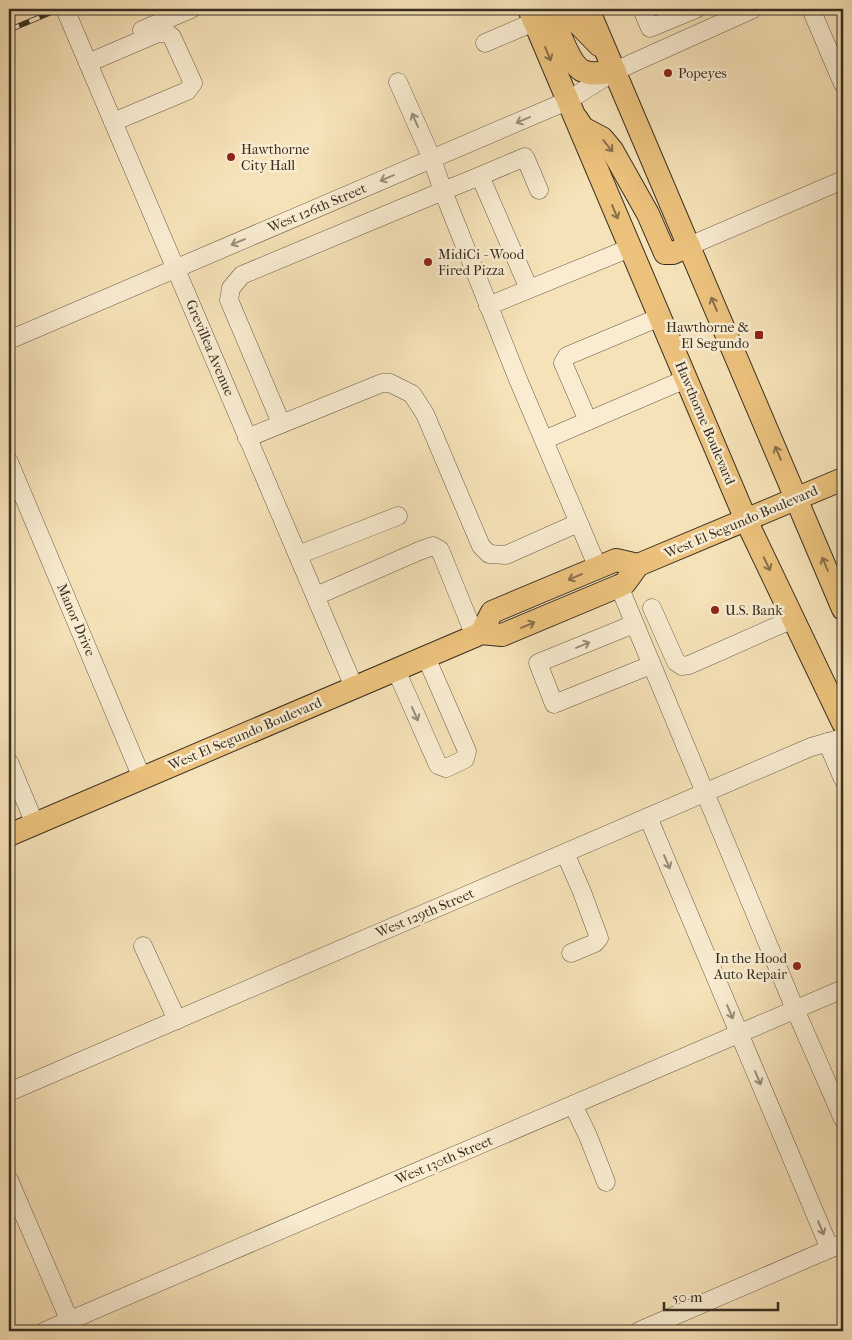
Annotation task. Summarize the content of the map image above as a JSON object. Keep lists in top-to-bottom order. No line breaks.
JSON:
{"streets":{"main road":["Hawthorne Boulevard","West El Segundo Boulevard"],"street":["West 126th Street","Grevillea Avenue","Manor Drive","West 129th Street","West 130th Street"]},"crossings":[["West 126th Street","Grevillea Avenue"],["West 126th Street","Hawthorne Boulevard"],["Grevillea Avenue","West El Segundo Boulevard"],["Hawthorne Boulevard","West El Segundo Boulevard"],["West El Segundo Boulevard","Manor Drive"]],"places":{"other":["Popeyes","Hawthorne City Hall","MidiCi - Wood Fired Pizza","U.S. Bank","In the Hood Auto Repair"],"transit":["Hawthorne & El Segundo"]},"scale_bar":"50 m"}
